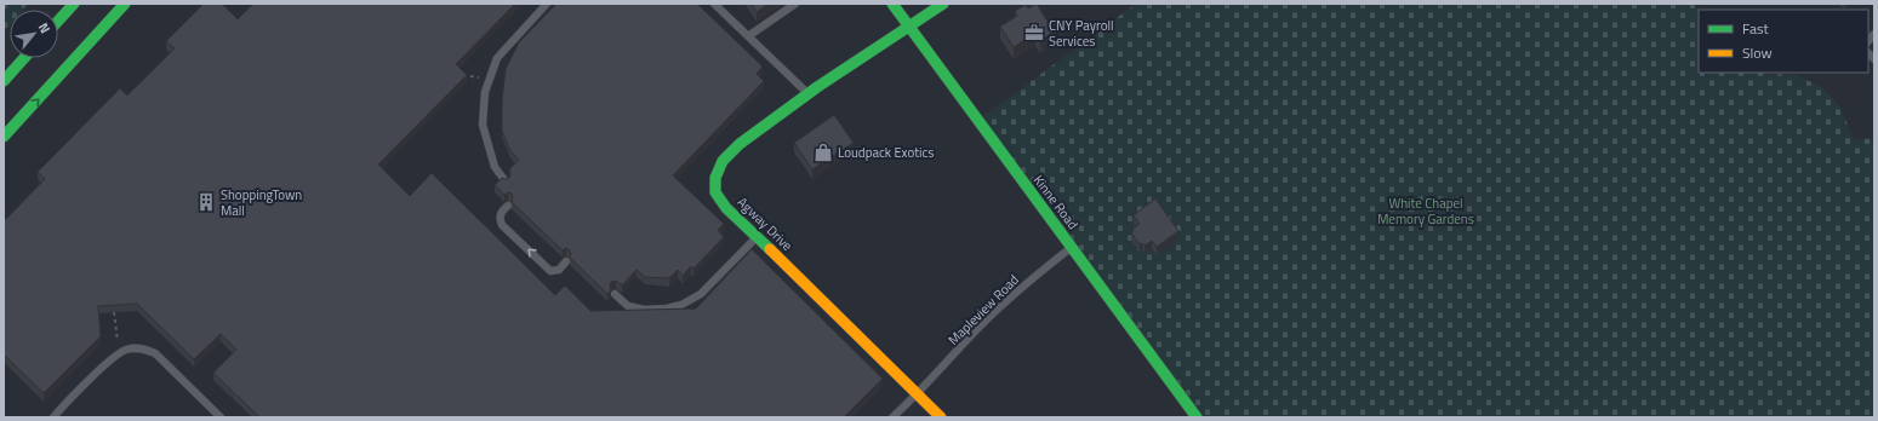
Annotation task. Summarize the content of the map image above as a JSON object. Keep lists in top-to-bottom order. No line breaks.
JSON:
{"streets":{"street":["Kinne Road","Agway Drive"],"lane":["Mapleview Road"]},"crossings":[["Kinne Road","Agway Drive"],["Kinne Road","Mapleview Road"],["Agway Drive","Mapleview Road"]],"parks":["White Chapel Memory Gardens"],"places":{"office":["CNY Payroll Services"],"shop":["Loudpack Exotics"],"building":["ShoppingTown Mall"]},"legend":["Fast","Slow"],"north":"top right"}
